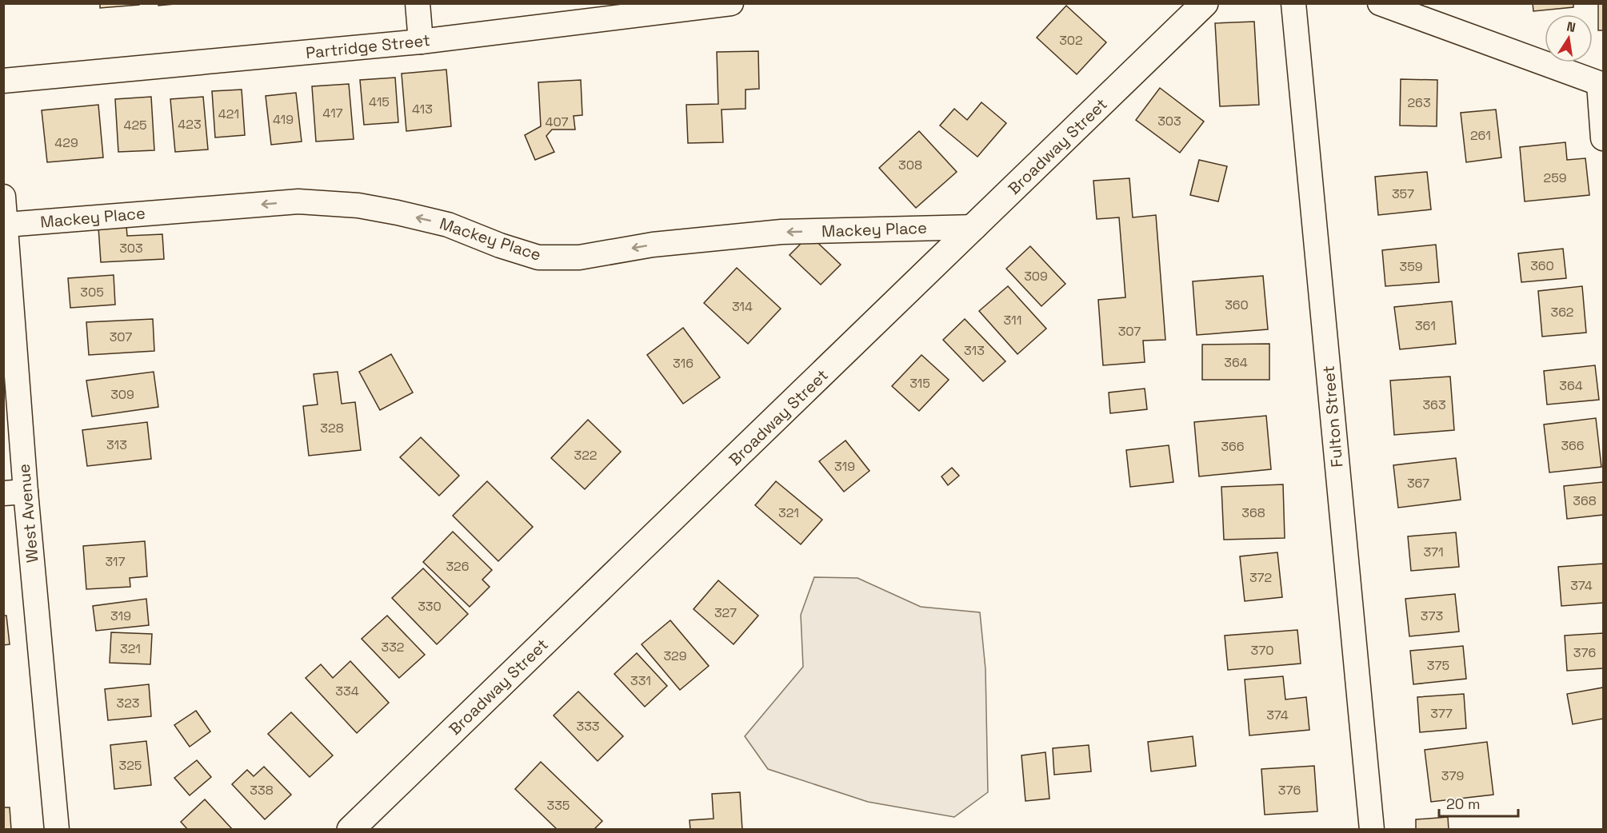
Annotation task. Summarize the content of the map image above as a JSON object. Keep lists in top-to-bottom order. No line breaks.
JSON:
{"streets":{"street":["Partridge Street","Broadway Street","Mackey Place","Fulton Street","West Avenue"]},"crossings":[["Broadway Street","Mackey Place"],["Mackey Place","West Avenue"]],"one_way":["Mackey Place"],"house_numbers":["302","415","263","413","417","421","419","303","407","423","425","261","429","308","259","357","303","360","359","309","305","360","314","362","311","361","307","307","313","364","316","315","364","309","363","328","313","366","366","322","319","367","368","321","368","371","317","326","372","374","330","327","319","373","332","321","370","376","329","375","331","334","323","377","374","333","325","379","338","376","335"],"scale_bar":"20 m","north":"top"}
